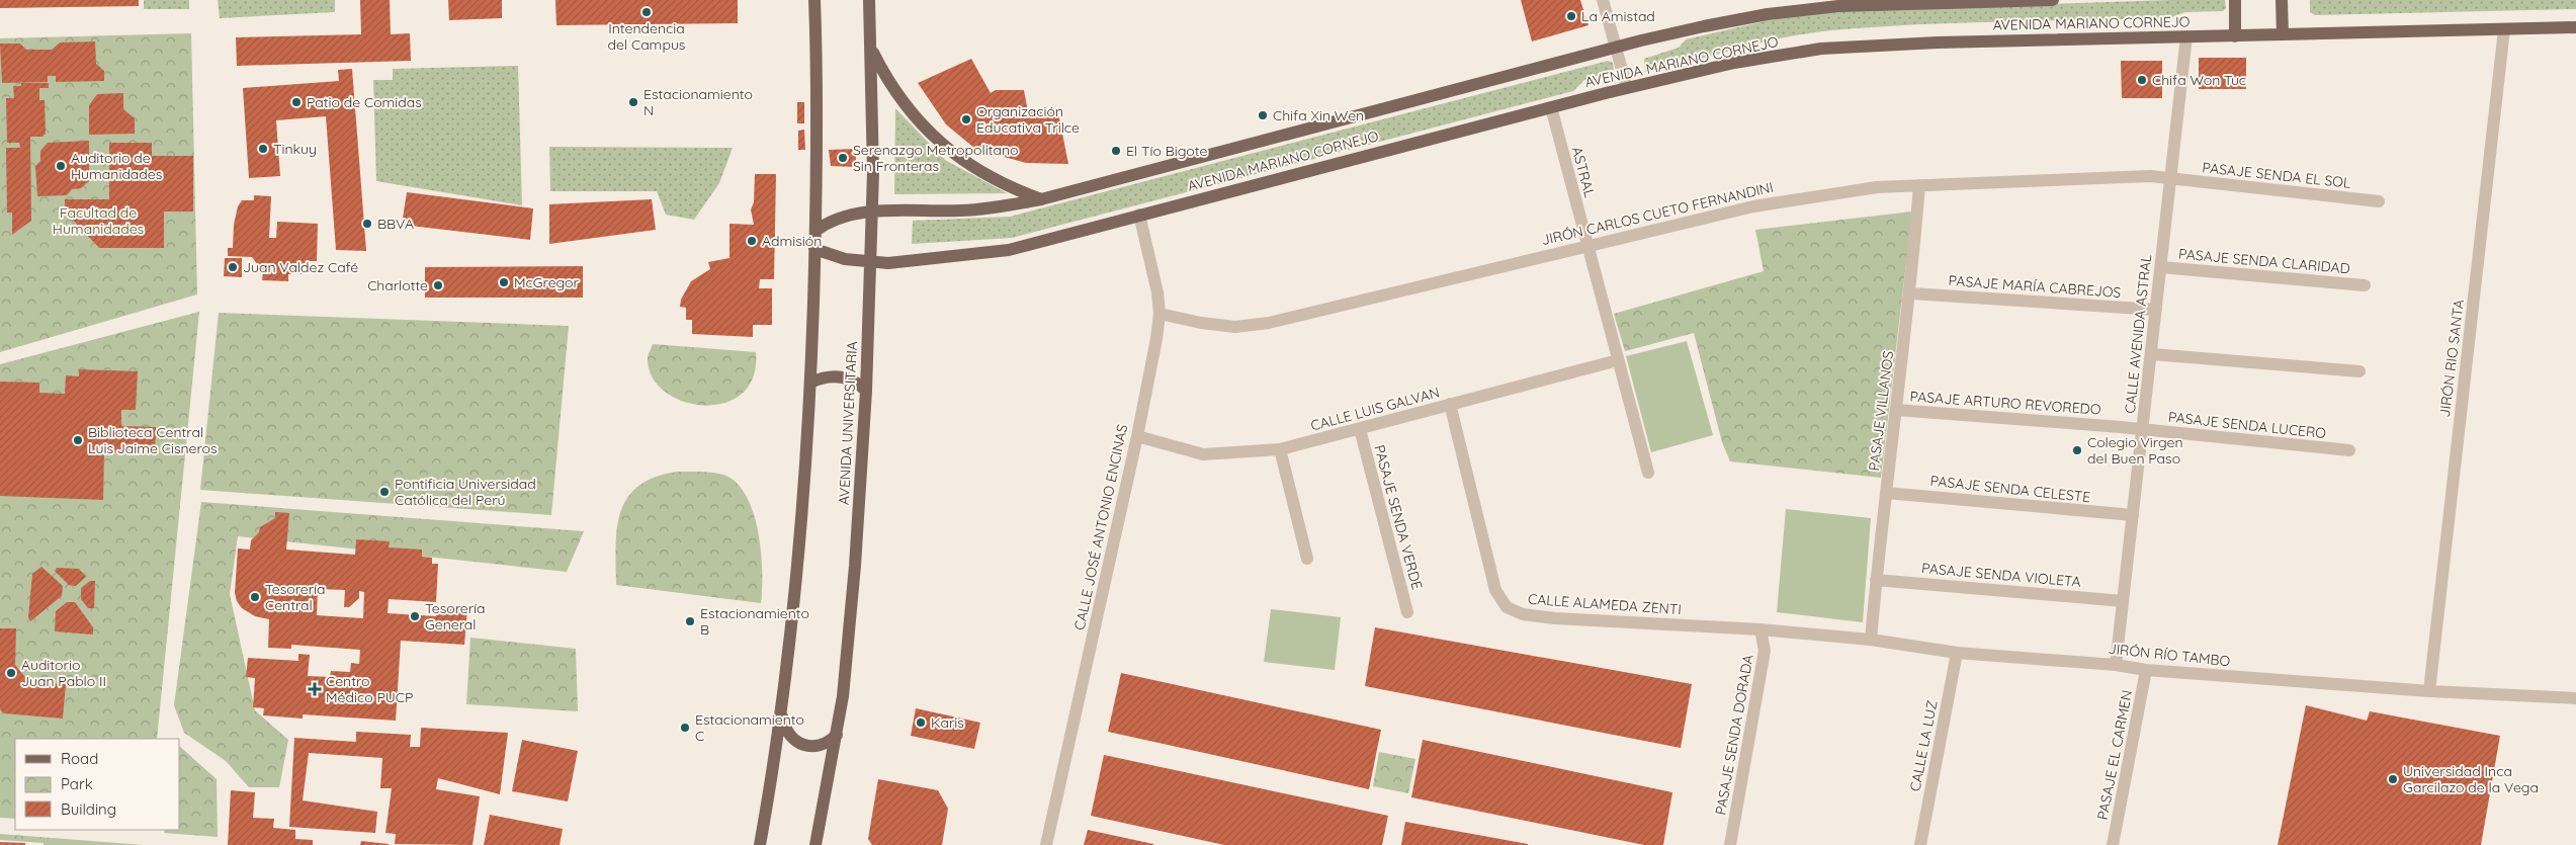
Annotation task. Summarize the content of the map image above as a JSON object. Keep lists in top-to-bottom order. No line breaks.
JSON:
{"streets":{"main road":["AVENIDA MARIANO CORNEJO","AVENIDA UNIVERSITARIA"],"street":["ASTRAL","PASAJE SENDA EL SOL","JIRÓN CARLOS CUETO FERNANDINI","PASAJE SENDA CLARIDAD","PASAJE MARÍA CABREJOS","CALLE AVENIDA ASTRAL","JIRÓN RIO SANTA","PASAJE ARTURO REVOREDO","CALLE LUIS GALVAN","PASAJE VILLANOS","PASAJE SENDA LUCERO","PASAJE SENDA CELESTE","PASAJE SENDA VERDE","CALLE JOSÉ ANTONIO ENCINAS","PASAJE SENDA VIOLETA","CALLE ALAMEDA ZENTI","JIRÓN RÍO TAMBO","PASAJE SENDA DORADA","CALLE LA LUZ","PASAJE EL CARMEN"]},"crossings":[["AVENIDA MARIANO CORNEJO","ASTRAL"],["AVENIDA MARIANO CORNEJO","CALLE AVENIDA ASTRAL"],["AVENIDA MARIANO CORNEJO","JIRÓN RIO SANTA"],["AVENIDA MARIANO CORNEJO","AVENIDA UNIVERSITARIA"],["AVENIDA MARIANO CORNEJO","CALLE JOSÉ ANTONIO ENCINAS"],["ASTRAL","JIRÓN CARLOS CUETO FERNANDINI"],["ASTRAL","CALLE LUIS GALVAN"],["PASAJE SENDA EL SOL","JIRÓN CARLOS CUETO FERNANDINI"],["PASAJE SENDA EL SOL","CALLE AVENIDA ASTRAL"],["JIRÓN CARLOS CUETO FERNANDINI","CALLE AVENIDA ASTRAL"],["JIRÓN CARLOS CUETO FERNANDINI","PASAJE VILLANOS"],["JIRÓN CARLOS CUETO FERNANDINI","CALLE JOSÉ ANTONIO ENCINAS"],["PASAJE SENDA CLARIDAD","CALLE AVENIDA ASTRAL"],["PASAJE MARÍA CABREJOS","CALLE AVENIDA ASTRAL"],["PASAJE MARÍA CABREJOS","PASAJE VILLANOS"],["CALLE AVENIDA ASTRAL","PASAJE ARTURO REVOREDO"],["CALLE AVENIDA ASTRAL","PASAJE SENDA LUCERO"],["CALLE AVENIDA ASTRAL","PASAJE SENDA CELESTE"],["CALLE AVENIDA ASTRAL","PASAJE SENDA VIOLETA"],["CALLE AVENIDA ASTRAL","JIRÓN RÍO TAMBO"],["JIRÓN RIO SANTA","JIRÓN RÍO TAMBO"],["PASAJE ARTURO REVOREDO","PASAJE VILLANOS"],["PASAJE ARTURO REVOREDO","PASAJE SENDA LUCERO"],["CALLE LUIS GALVAN","PASAJE SENDA VERDE"],["CALLE LUIS GALVAN","CALLE JOSÉ ANTONIO ENCINAS"],["CALLE LUIS GALVAN","CALLE ALAMEDA ZENTI"],["PASAJE VILLANOS","PASAJE SENDA CELESTE"],["PASAJE VILLANOS","PASAJE SENDA VIOLETA"],["PASAJE VILLANOS","JIRÓN RÍO TAMBO"],["CALLE ALAMEDA ZENTI","JIRÓN RÍO TAMBO"],["CALLE ALAMEDA ZENTI","PASAJE SENDA DORADA"],["JIRÓN RÍO TAMBO","PASAJE SENDA DORADA"],["JIRÓN RÍO TAMBO","CALLE LA LUZ"],["JIRÓN RÍO TAMBO","PASAJE EL CARMEN"]],"parks":["Facultad de Humanidades"],"places":{"other":["Intendencia del Campus","La Amistad","Chifa Won Tuc","Patio de Comidas","Estacionamiento N","Chifa Xin Wen","Organización Educativa Trilce","Tinkuy","El Tío Bigote","Serenazgo Metropolitano Sin Fronteras","Auditorio de Humanidades","BBVA","Admisión","Juan Valdez Café","McGregor","Charlotte","Biblioteca Central Luis Jaime Cisneros","Colegio Virgen del Buen Paso","Pontificia Universidad Católica del Perú","Tesorería Central","Tesorería General","Estacionamiento B","Auditorio Juan Pablo II","Karis","Estacionamiento C","Universidad Inca Garcilazo de la Vega"],"health":["Centro Médico PUCP"]},"legend":["Road","Park","Building"]}
